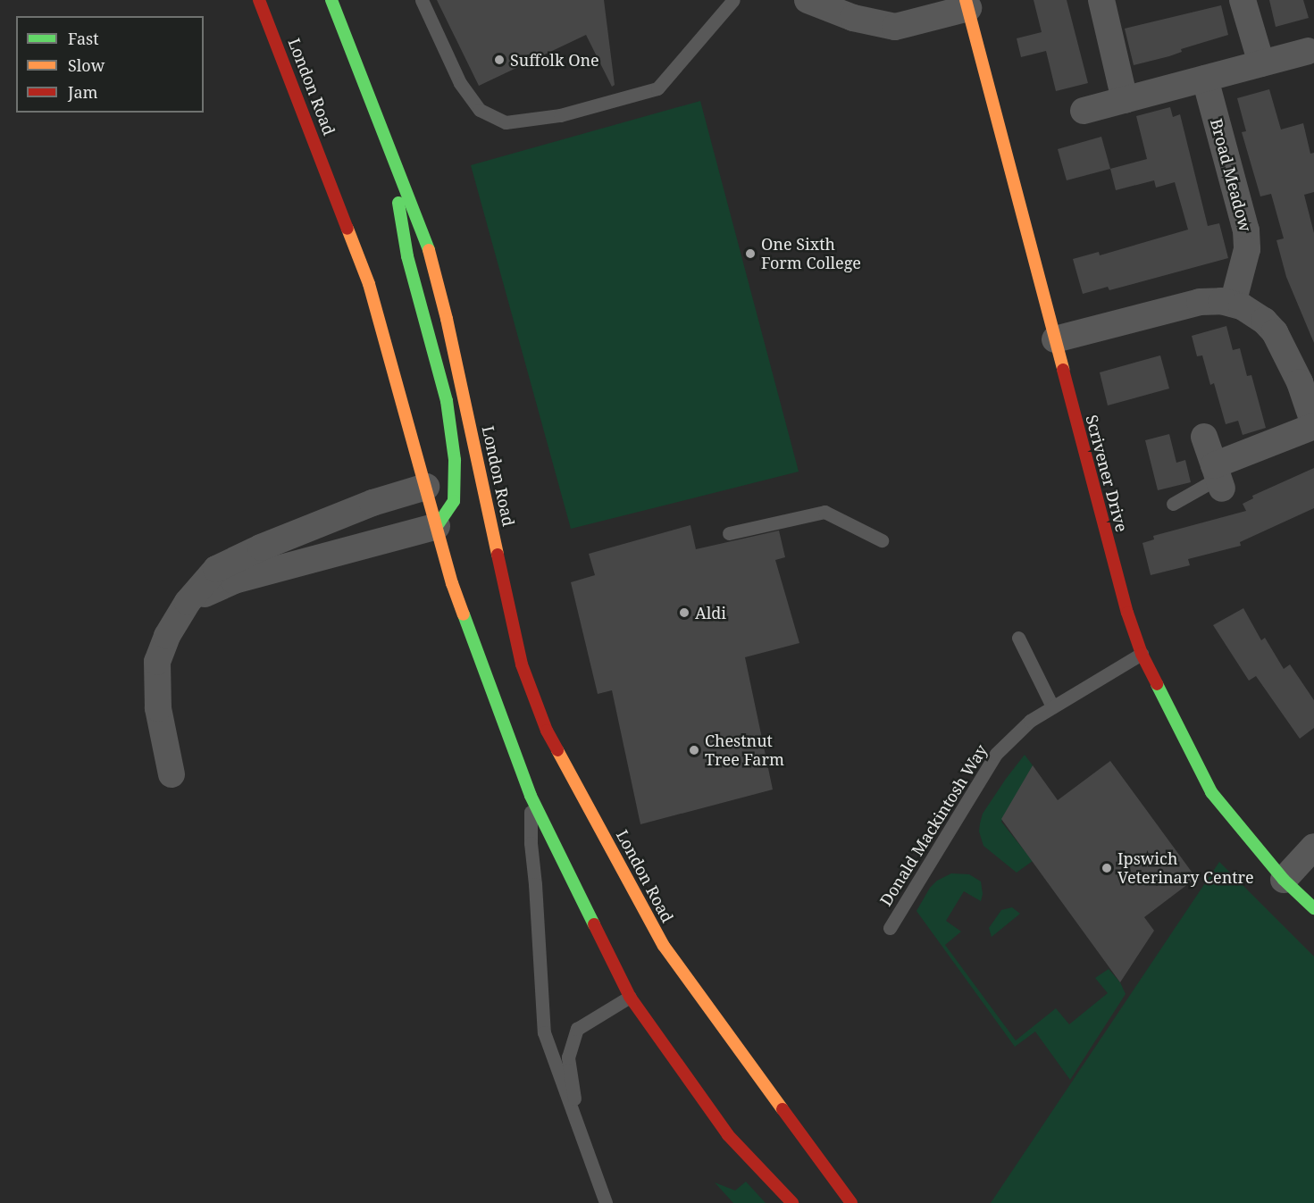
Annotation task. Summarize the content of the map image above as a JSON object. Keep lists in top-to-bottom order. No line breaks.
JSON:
{"streets":{"main road":["London Road","Scrivener Drive"],"street":["Broad Meadow"],"lane":["Donald Mackintosh Way"]},"crossings":[["Scrivener Drive","Donald Mackintosh Way"]],"places":["Suffolk One","One Sixth Form College","Aldi","Chestnut Tree Farm","Ipswich Veterinary Centre"],"legend":["Fast","Slow","Jam"]}
